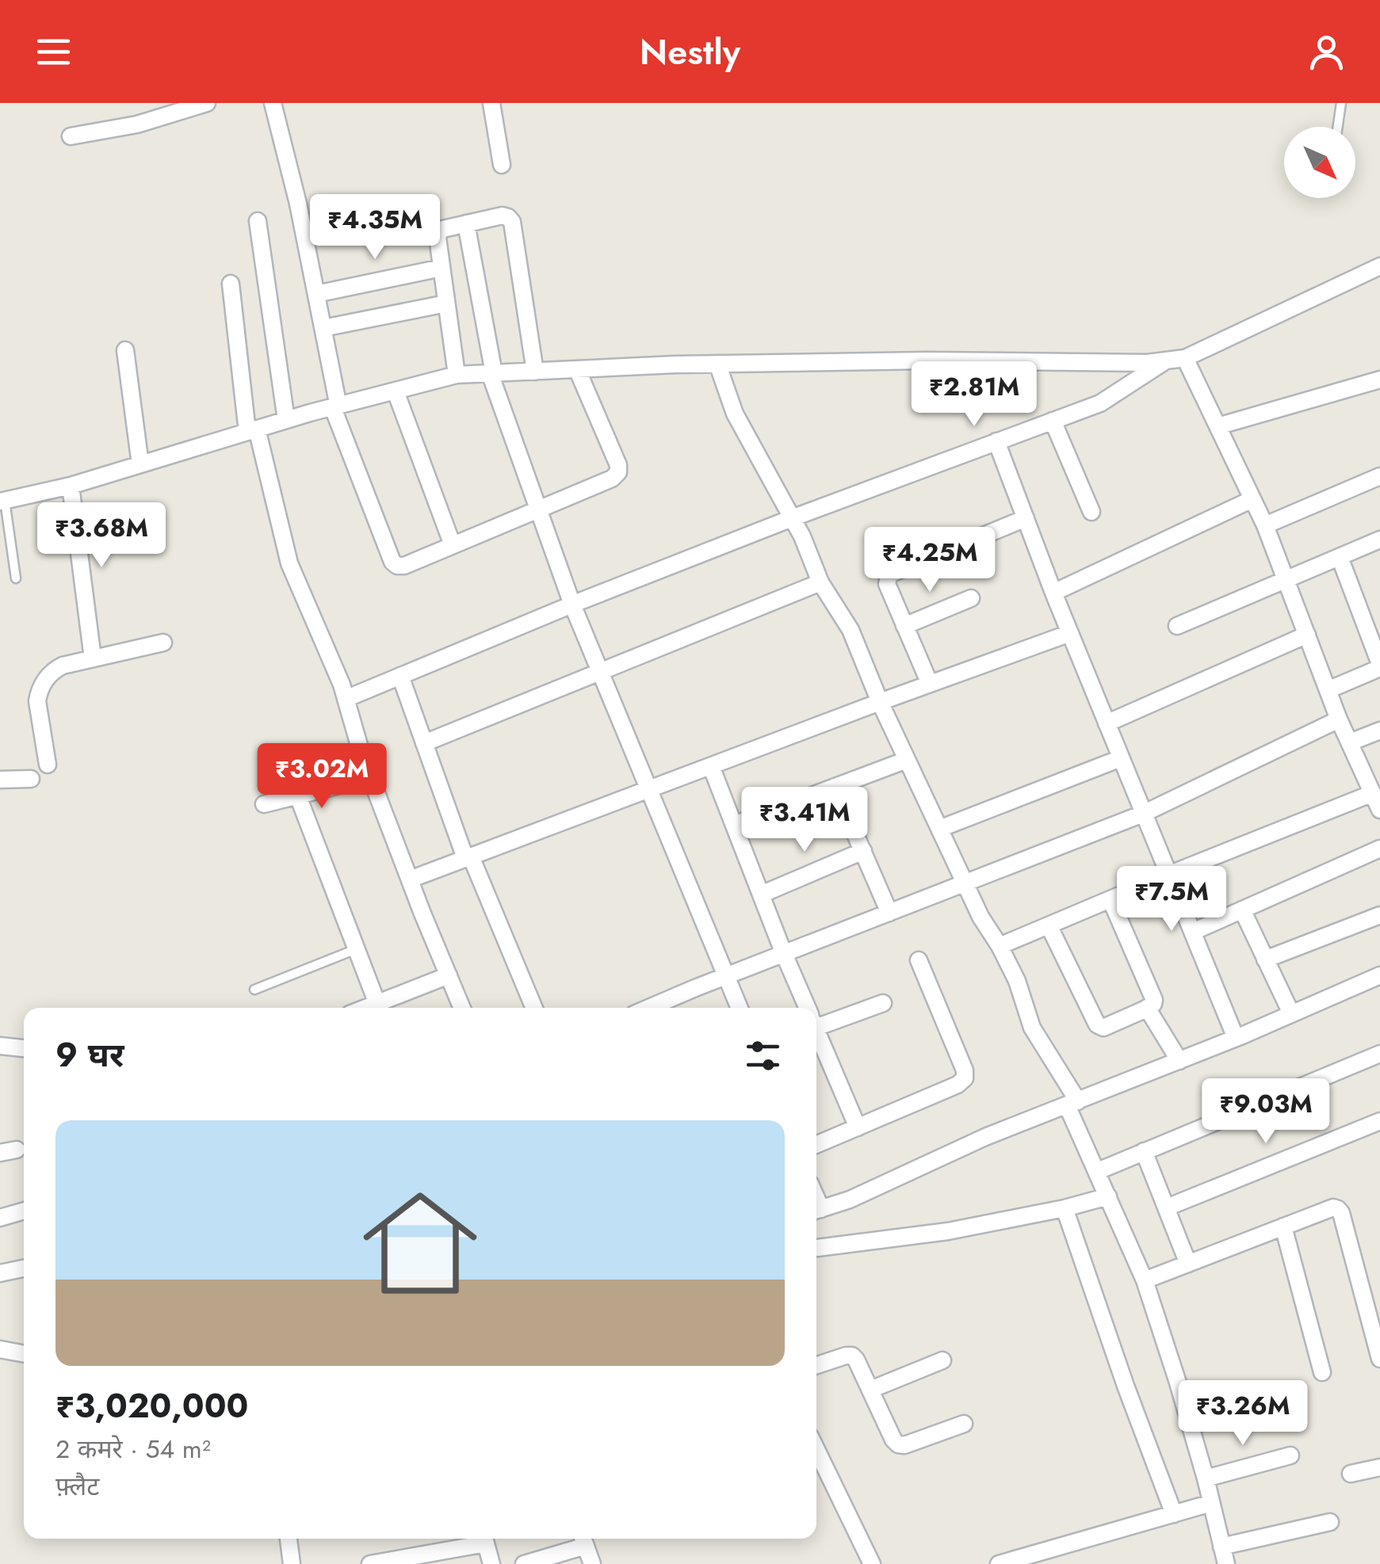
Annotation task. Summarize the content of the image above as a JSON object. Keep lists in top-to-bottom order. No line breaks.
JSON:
{"north":"bottom right","page":{"header":"Nestly","price":["₹4.35M","₹2.81M","₹3.68M","₹4.25M","₹3.02M","₹3.41M","₹7.5M","₹9.03M","₹3.26M"],"heading":"9 घर","list":[{"name":"₹3,020,000","note":"2 कमरे · 54 m² · फ़्लैट"}]}}
